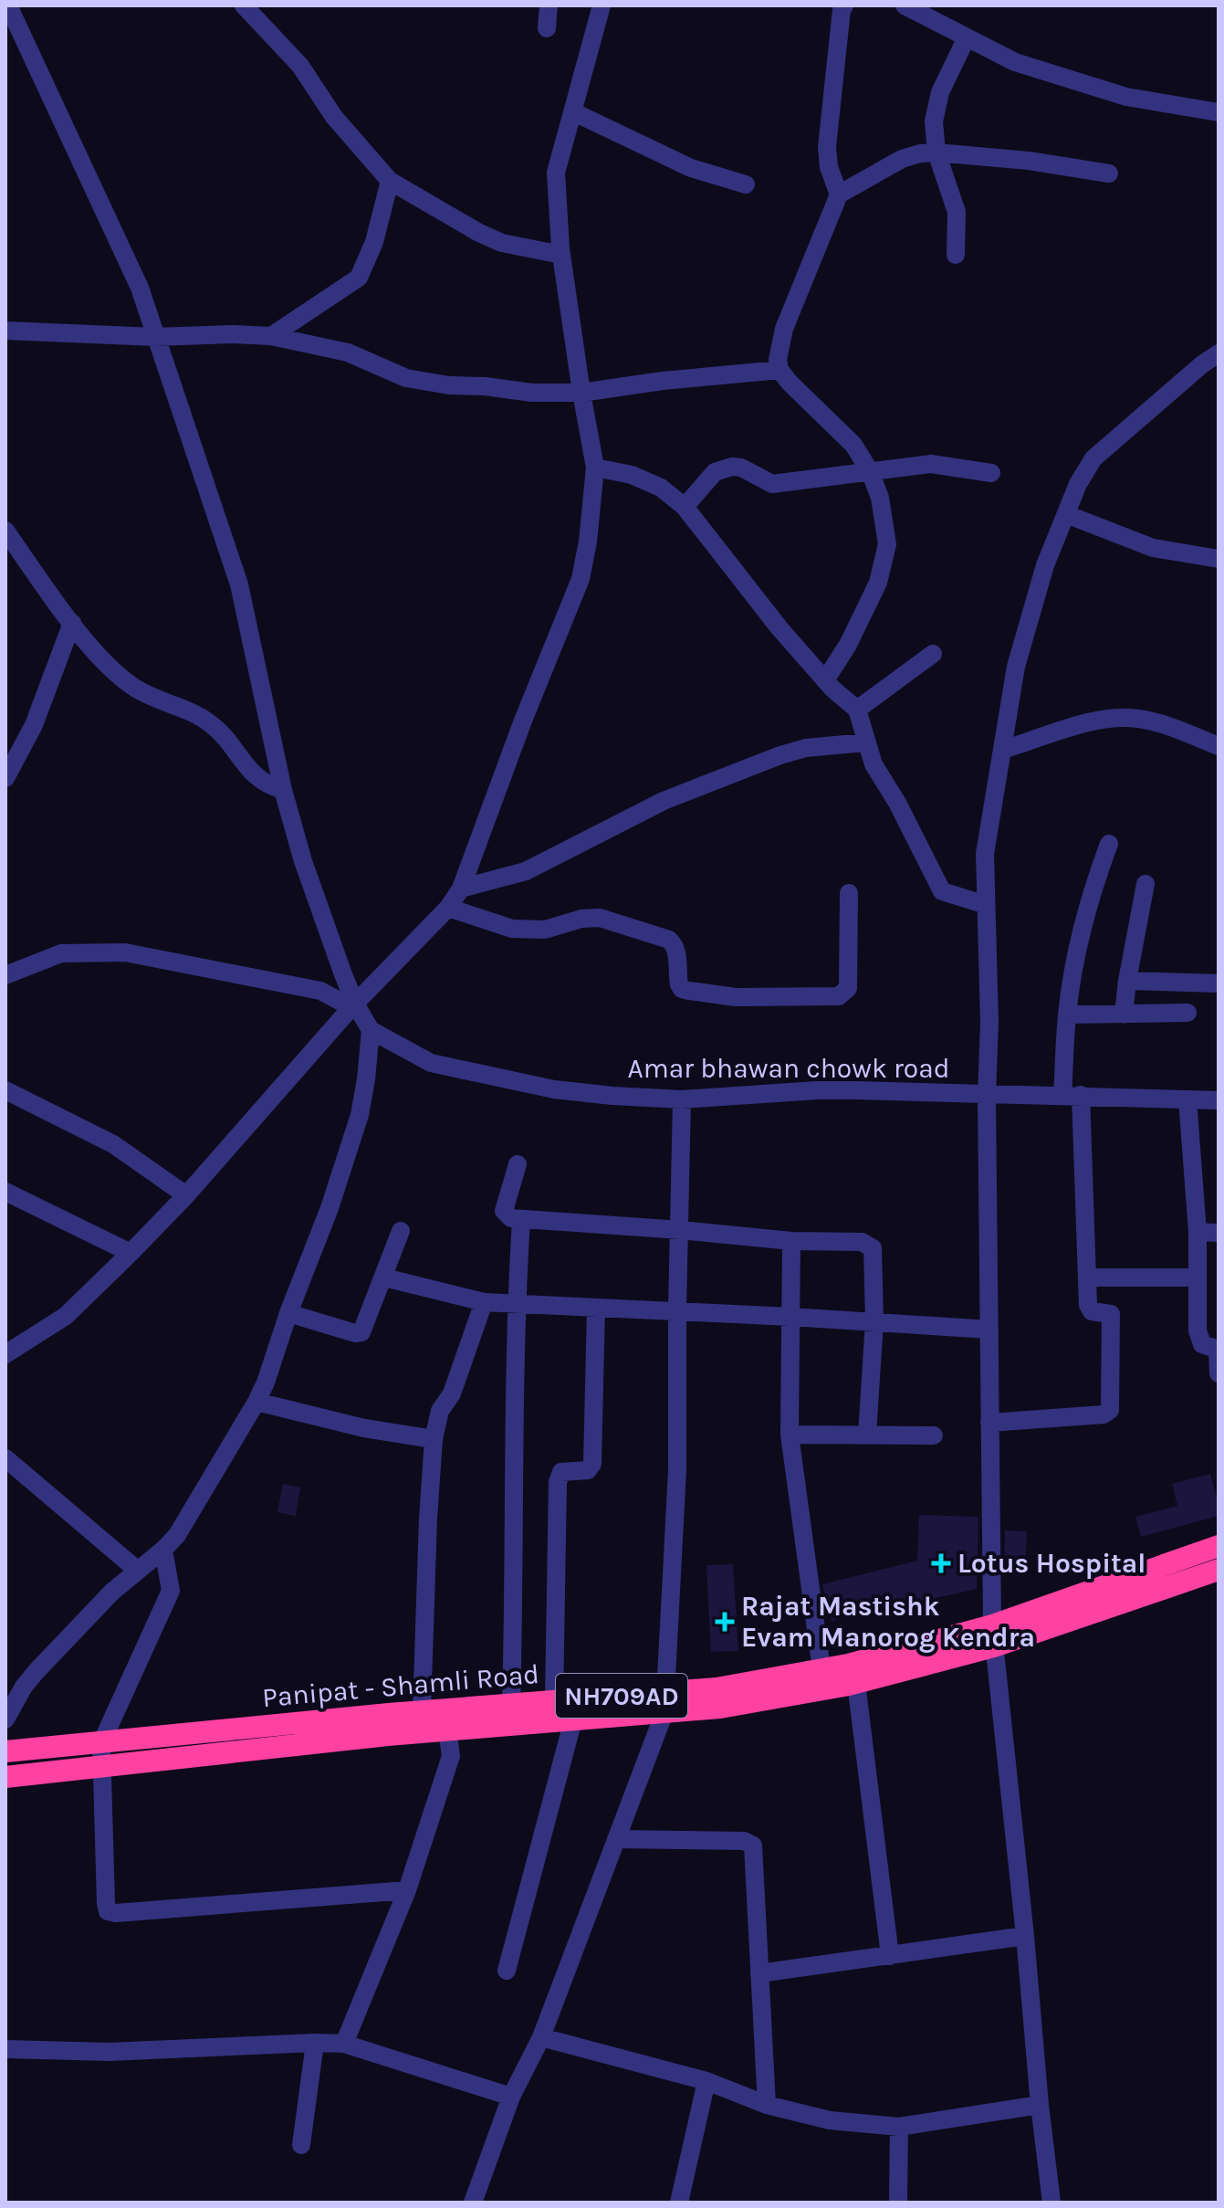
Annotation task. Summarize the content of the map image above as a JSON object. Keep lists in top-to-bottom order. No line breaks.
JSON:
{"streets":{"highway":["Panipat - Shamli Road","NH709AD"],"street":["Amar bhawan chowk road"]},"places":{"health":["Lotus Hospital","Rajat Mastishk Evam Manorog Kendra"]}}
